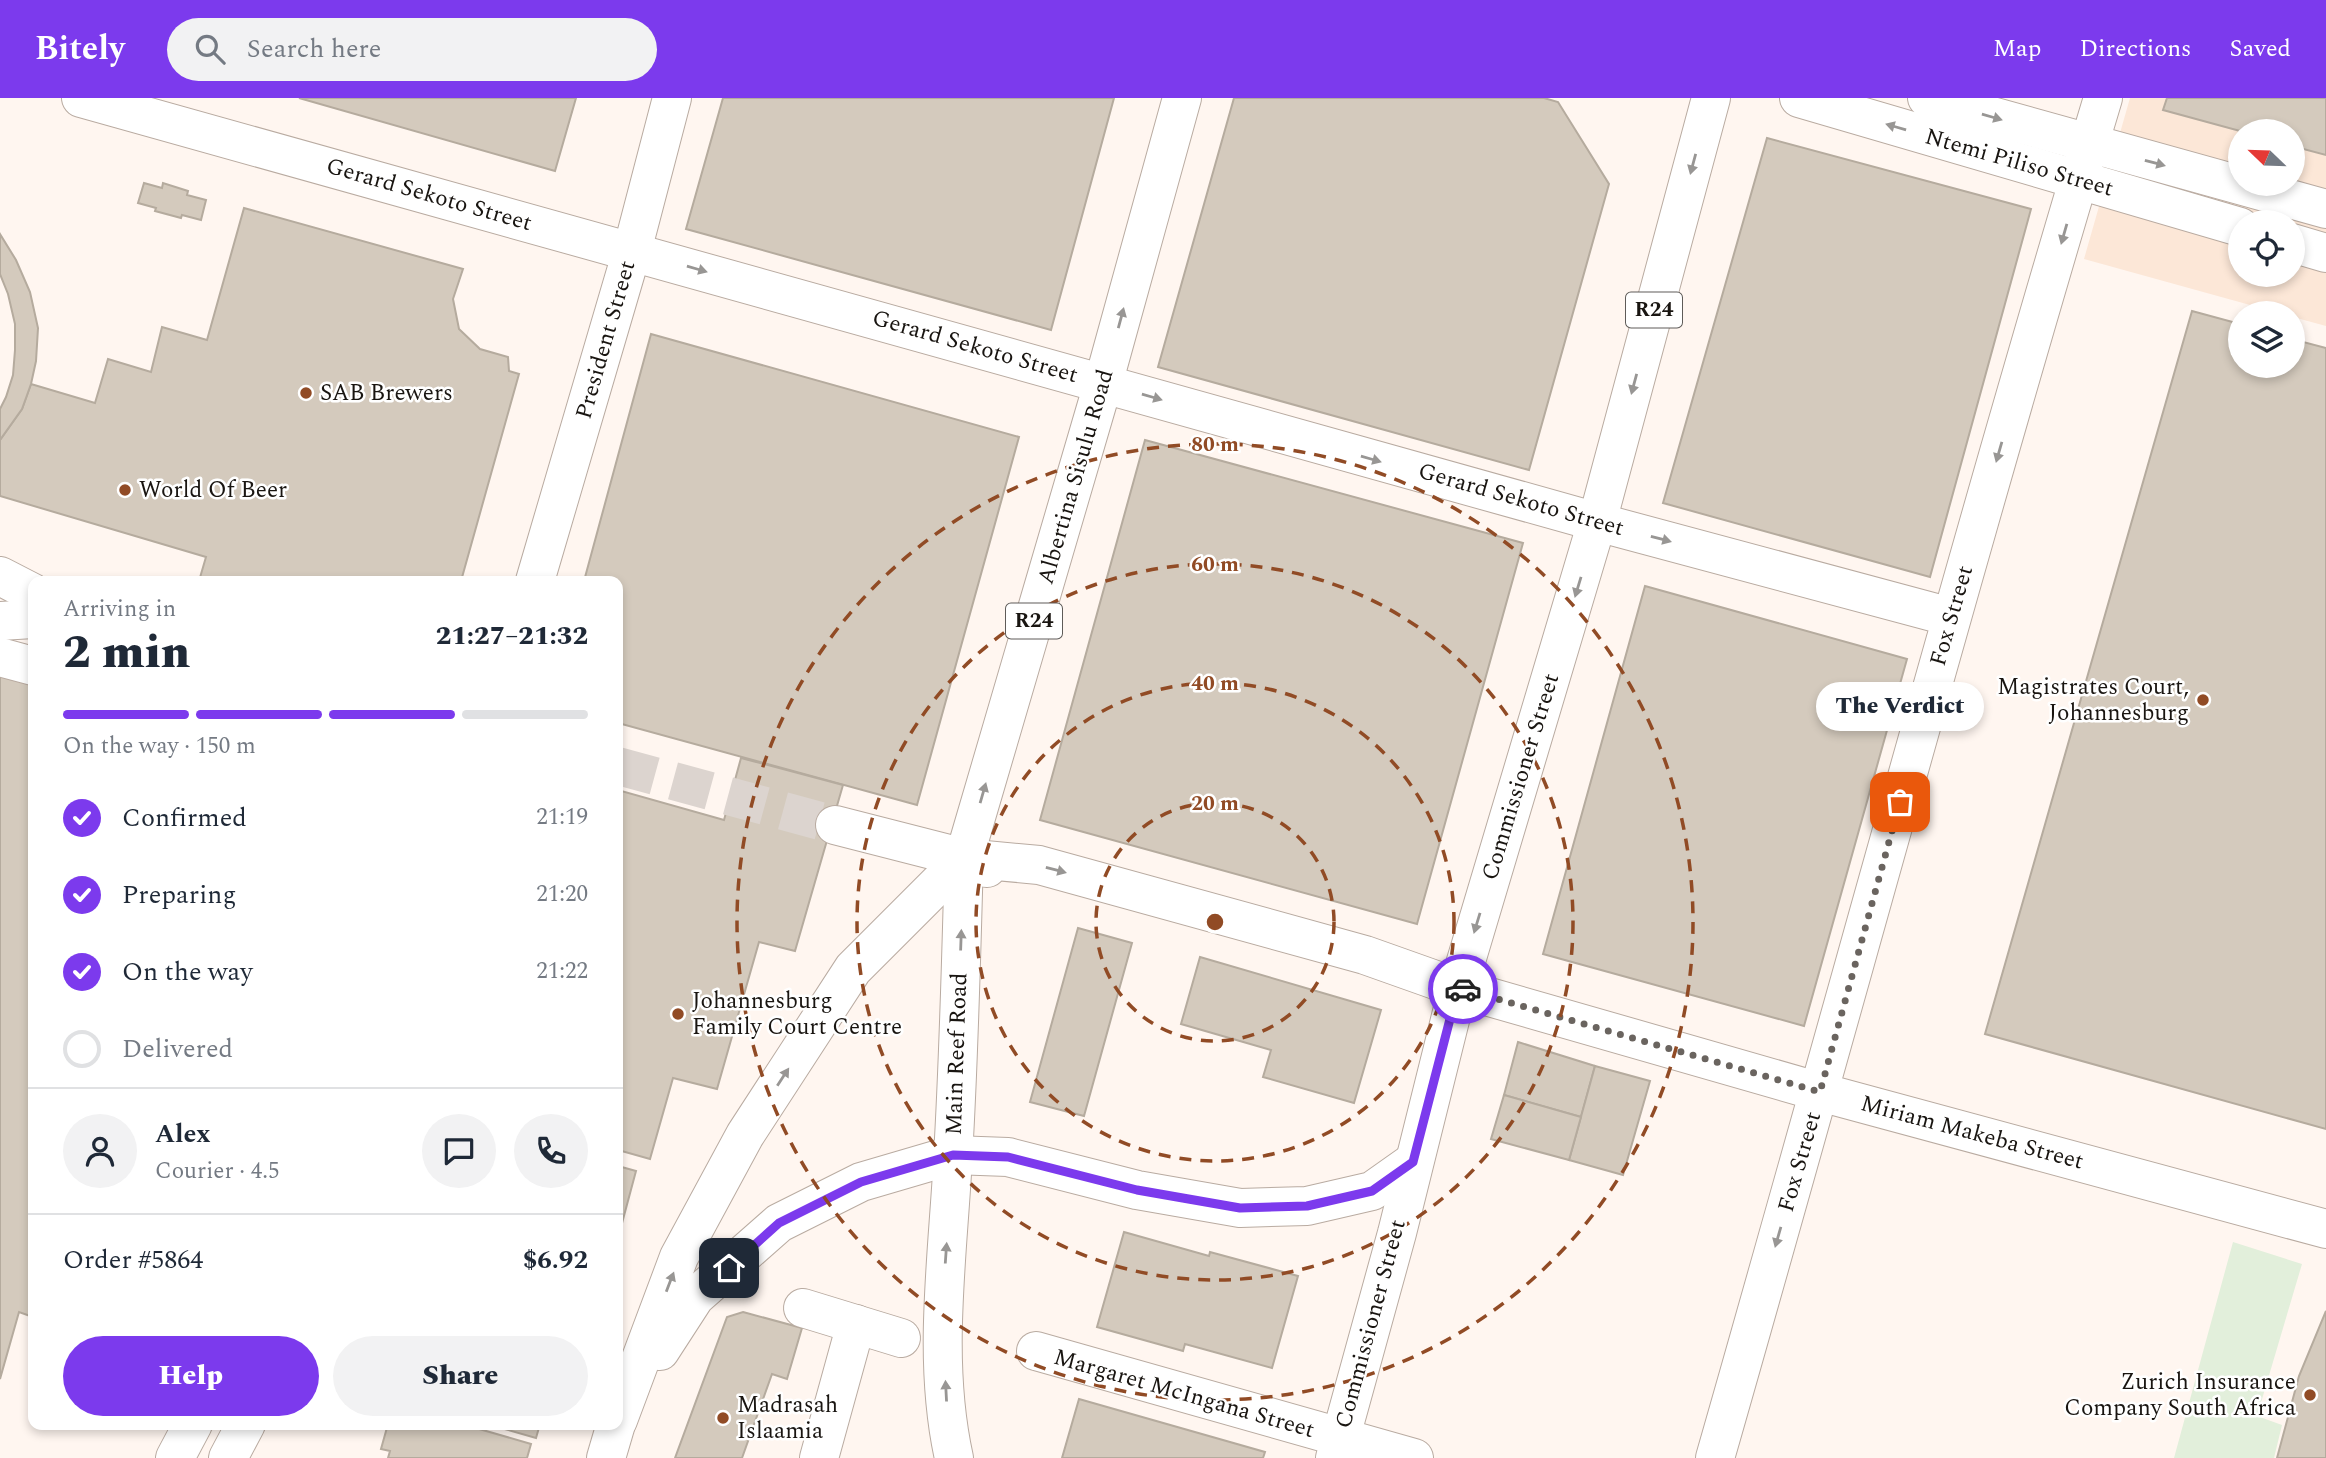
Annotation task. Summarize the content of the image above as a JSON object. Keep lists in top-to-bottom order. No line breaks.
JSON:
{"streets":{"street":["Ntemi Piliso Street","Gerard Sekoto Street","R24","President Street","Albertina Sisulu Road","Fox Street","Commissioner Street","Main Reef Road","Miriam Makeba Street","Margaret McIngana Street"]},"crossings":[["Ntemi Piliso Street","Fox Street"],["Gerard Sekoto Street","President Street"],["Gerard Sekoto Street","Albertina Sisulu Road"],["Gerard Sekoto Street","Fox Street"],["Gerard Sekoto Street","Commissioner Street"],["R24","Commissioner Street"],["R24","Main Reef Road"],["Albertina Sisulu Road","Main Reef Road"],["Albertina Sisulu Road","Miriam Makeba Street"],["Fox Street","Miriam Makeba Street"],["Commissioner Street","Miriam Makeba Street"],["Commissioner Street","Margaret McIngana Street"],["Main Reef Road","Miriam Makeba Street"]],"one_way":["Gerard Sekoto Street","Albertina Sisulu Road","Fox Street","Commissioner Street","Main Reef Road"],"places":["SAB Brewers","World Of Beer","Magistrates Court, Johannesburg","The Verdict","Johannesburg Family Court Centre","Zurich Insurance Company South Africa","Madrasah Islaamia"],"north":"top left","page":{"header":"Bitely","search":"Search here","nav":["Map","Directions","Saved"],"heading":["2 min","Arriving in","21:27–21:32"],"panel":["Alex","Courier · 4.5","Order #5864","$6.92"],"bubble":"The Verdict","bar":"On the way · 150 m","list":[["Confirmed","21:19"],["Preparing","21:20"],["On the way","21:22"],"Delivered"],"buttons":["Help","Share"]},"rings":["80 m","60 m","40 m","20 m"]}
